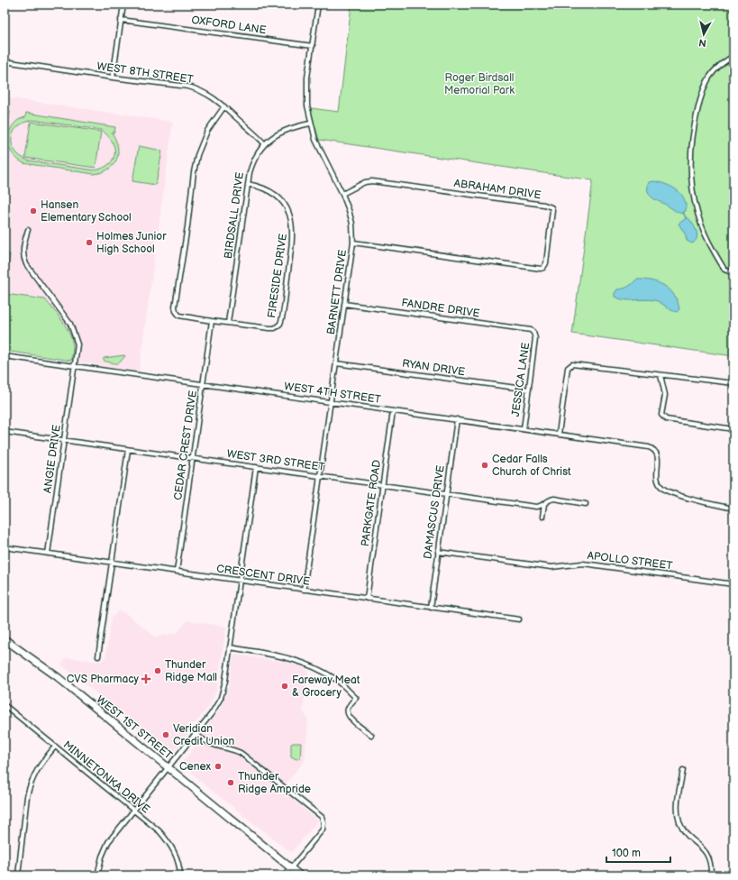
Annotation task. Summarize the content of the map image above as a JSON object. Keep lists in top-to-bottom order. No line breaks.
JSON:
{"streets":{"main road":["WEST 1ST STREET"],"street":["OXFORD LANE","WEST 8TH STREET","ABRAHAM DRIVE","BIRDSALL DRIVE","FIRESIDE DRIVE","BARNETT DRIVE","FANDRE DRIVE","RYAN DRIVE","JESSICA LANE","WEST 4TH STREET","CEDAR CREST DRIVE","ANGIE DRIVE","WEST 3RD STREET","PARKGATE ROAD","DAMASCUS DRIVE","APOLLO STREET","CRESCENT DRIVE","MINNETONKA DRIVE"]},"crossings":[["OXFORD LANE","BARNETT DRIVE"],["WEST 8TH STREET","BIRDSALL DRIVE"],["WEST 8TH STREET","FIRESIDE DRIVE"],["ABRAHAM DRIVE","BARNETT DRIVE"],["BIRDSALL DRIVE","FIRESIDE DRIVE"],["BIRDSALL DRIVE","BARNETT DRIVE"],["FIRESIDE DRIVE","CEDAR CREST DRIVE"],["BARNETT DRIVE","FANDRE DRIVE"],["BARNETT DRIVE","RYAN DRIVE"],["BARNETT DRIVE","WEST 4TH STREET"],["BARNETT DRIVE","WEST 3RD STREET"],["BARNETT DRIVE","CRESCENT DRIVE"],["FANDRE DRIVE","JESSICA LANE"],["RYAN DRIVE","JESSICA LANE"],["JESSICA LANE","WEST 4TH STREET"],["WEST 4TH STREET","CEDAR CREST DRIVE"],["WEST 4TH STREET","ANGIE DRIVE"],["WEST 4TH STREET","PARKGATE ROAD"],["WEST 4TH STREET","DAMASCUS DRIVE"],["CEDAR CREST DRIVE","WEST 3RD STREET"],["CEDAR CREST DRIVE","CRESCENT DRIVE"],["ANGIE DRIVE","WEST 3RD STREET"],["ANGIE DRIVE","CRESCENT DRIVE"],["WEST 3RD STREET","PARKGATE ROAD"],["WEST 3RD STREET","DAMASCUS DRIVE"],["PARKGATE ROAD","CRESCENT DRIVE"],["DAMASCUS DRIVE","APOLLO STREET"],["DAMASCUS DRIVE","CRESCENT DRIVE"]],"parks":["Roger Birdsall Memorial Park"],"places":{"other":["Hansen Elementary School","Holmes Junior High School","Cedar Falls Church of Christ","Thunder Ridge Mall","Fareway Meat & Grocery","Veridian Credit Union","Cenex","Thunder Ridge Ampride"],"health":["CVS Pharmacy"]},"scale_bar":"100 m","north":"bottom"}
